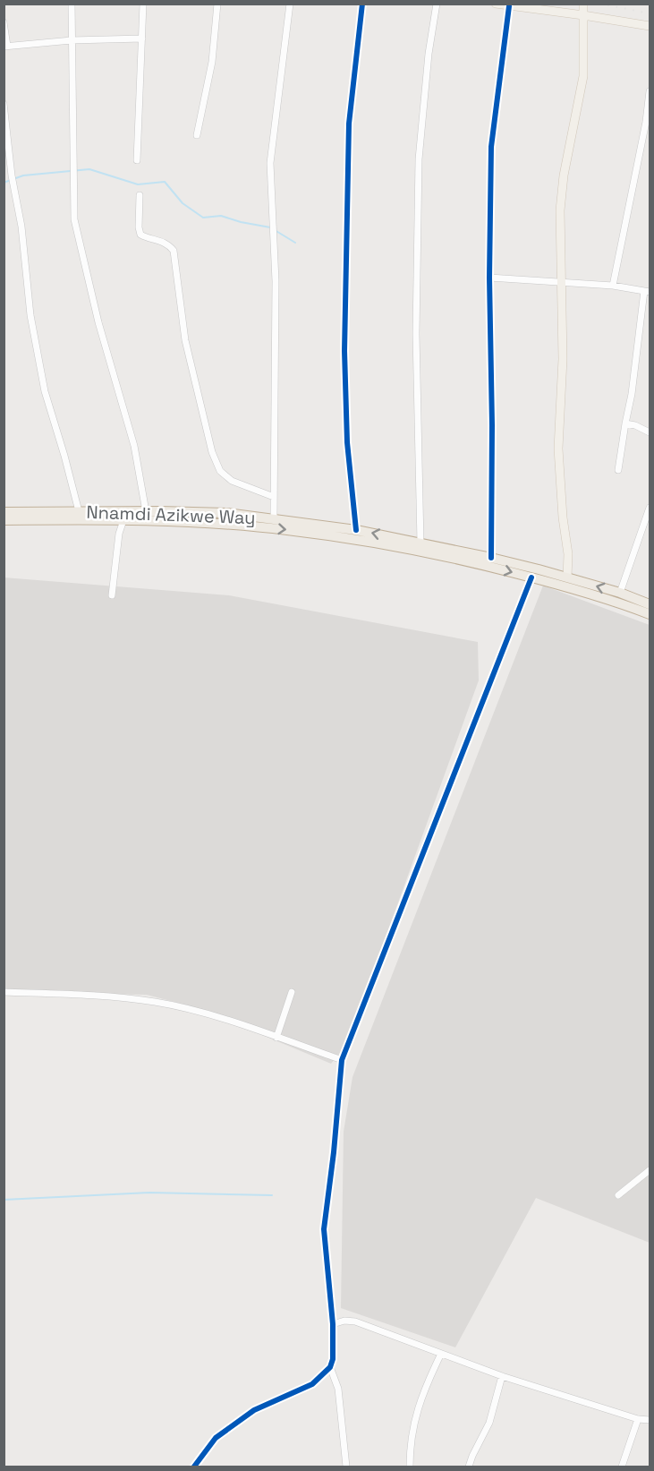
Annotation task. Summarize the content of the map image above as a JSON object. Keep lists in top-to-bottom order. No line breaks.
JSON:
{"streets":{"highway":["Nnamdi Azikwe Way"]}}
